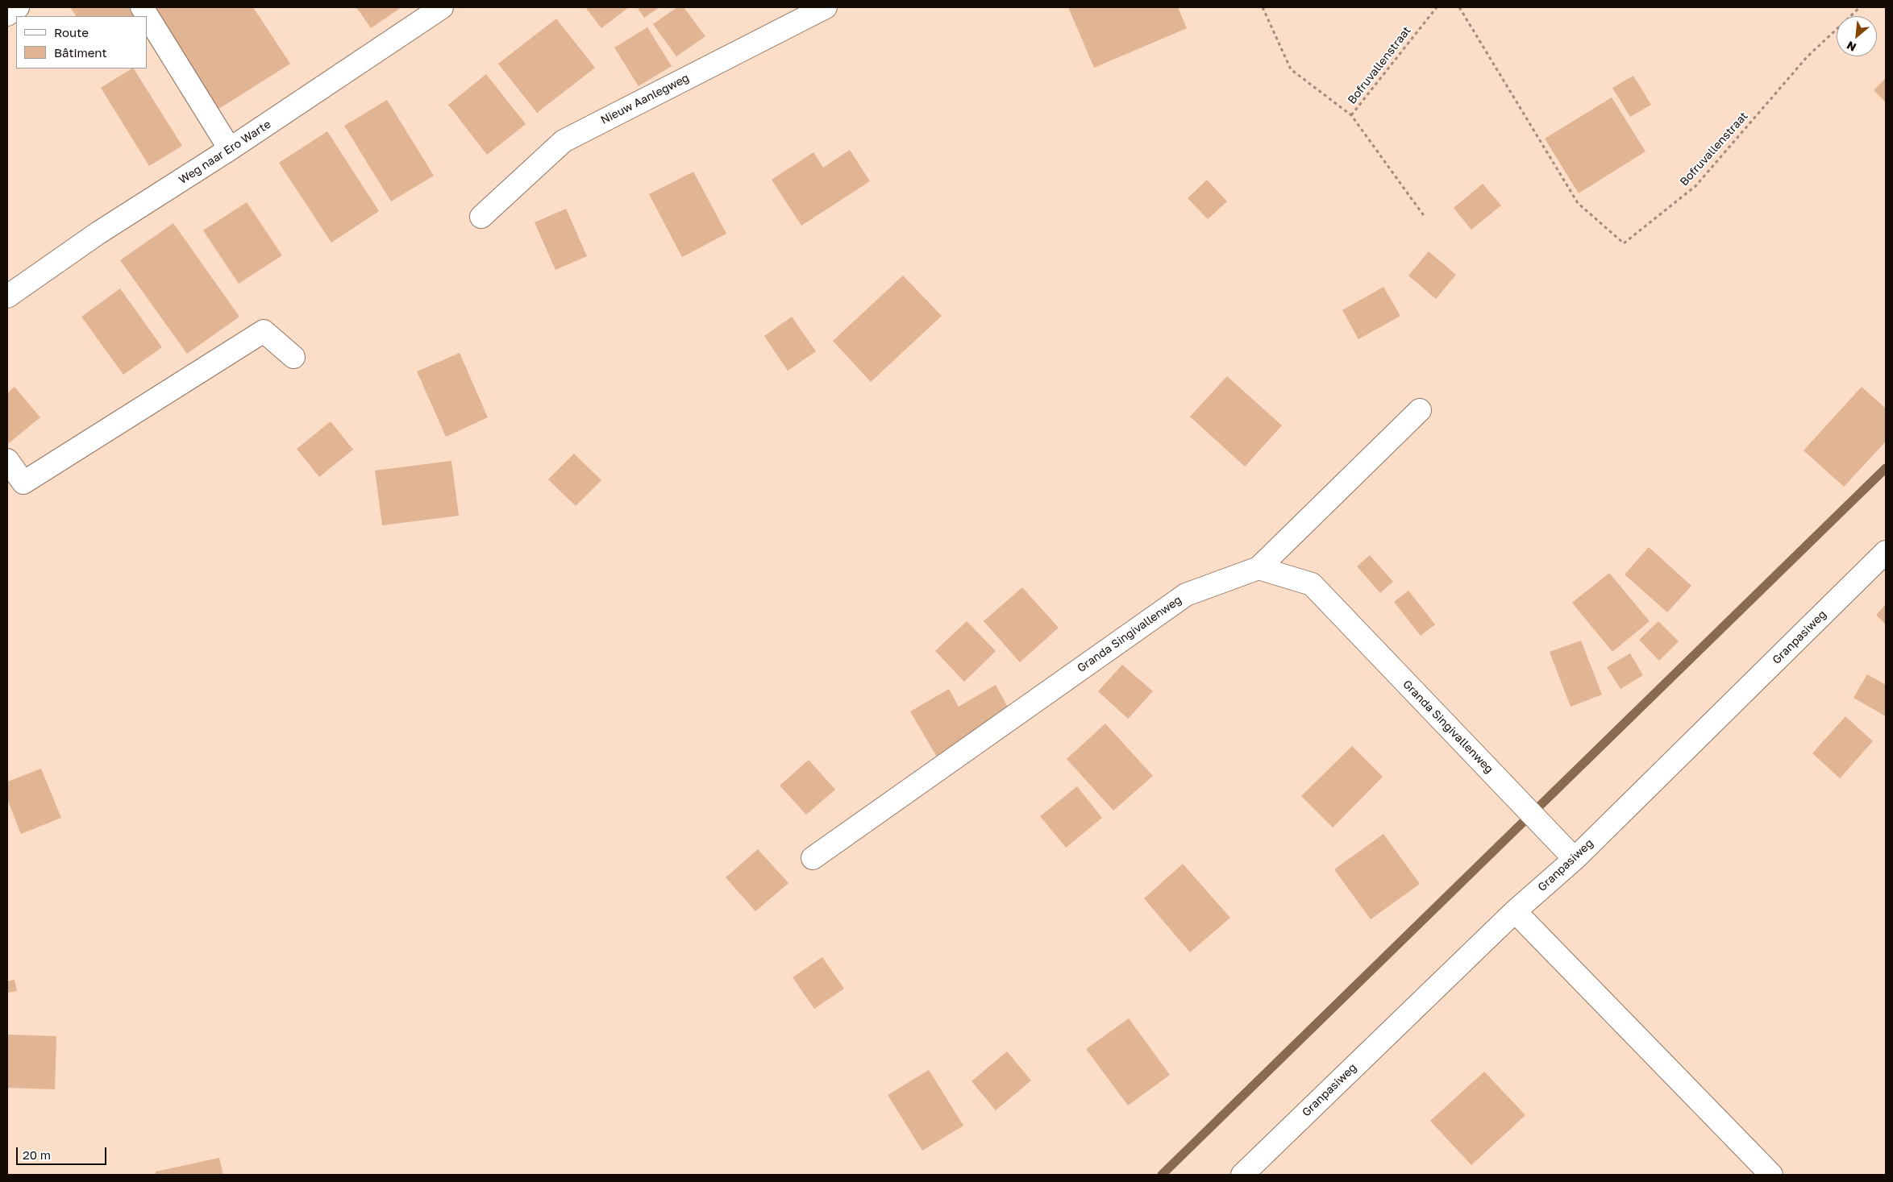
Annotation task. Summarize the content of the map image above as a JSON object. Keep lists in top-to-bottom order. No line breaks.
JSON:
{"streets":{"street":["Nieuw Aanlegweg","Weg naar Ero Warte","Granda Singivallenweg","Granpasiweg"],"path":["Bofruvallenstraat"]},"crossings":[["Granda Singivallenweg","Granpasiweg"]],"legend":["Route","Bâtiment"],"scale_bar":"20 m","north":"bottom left"}
